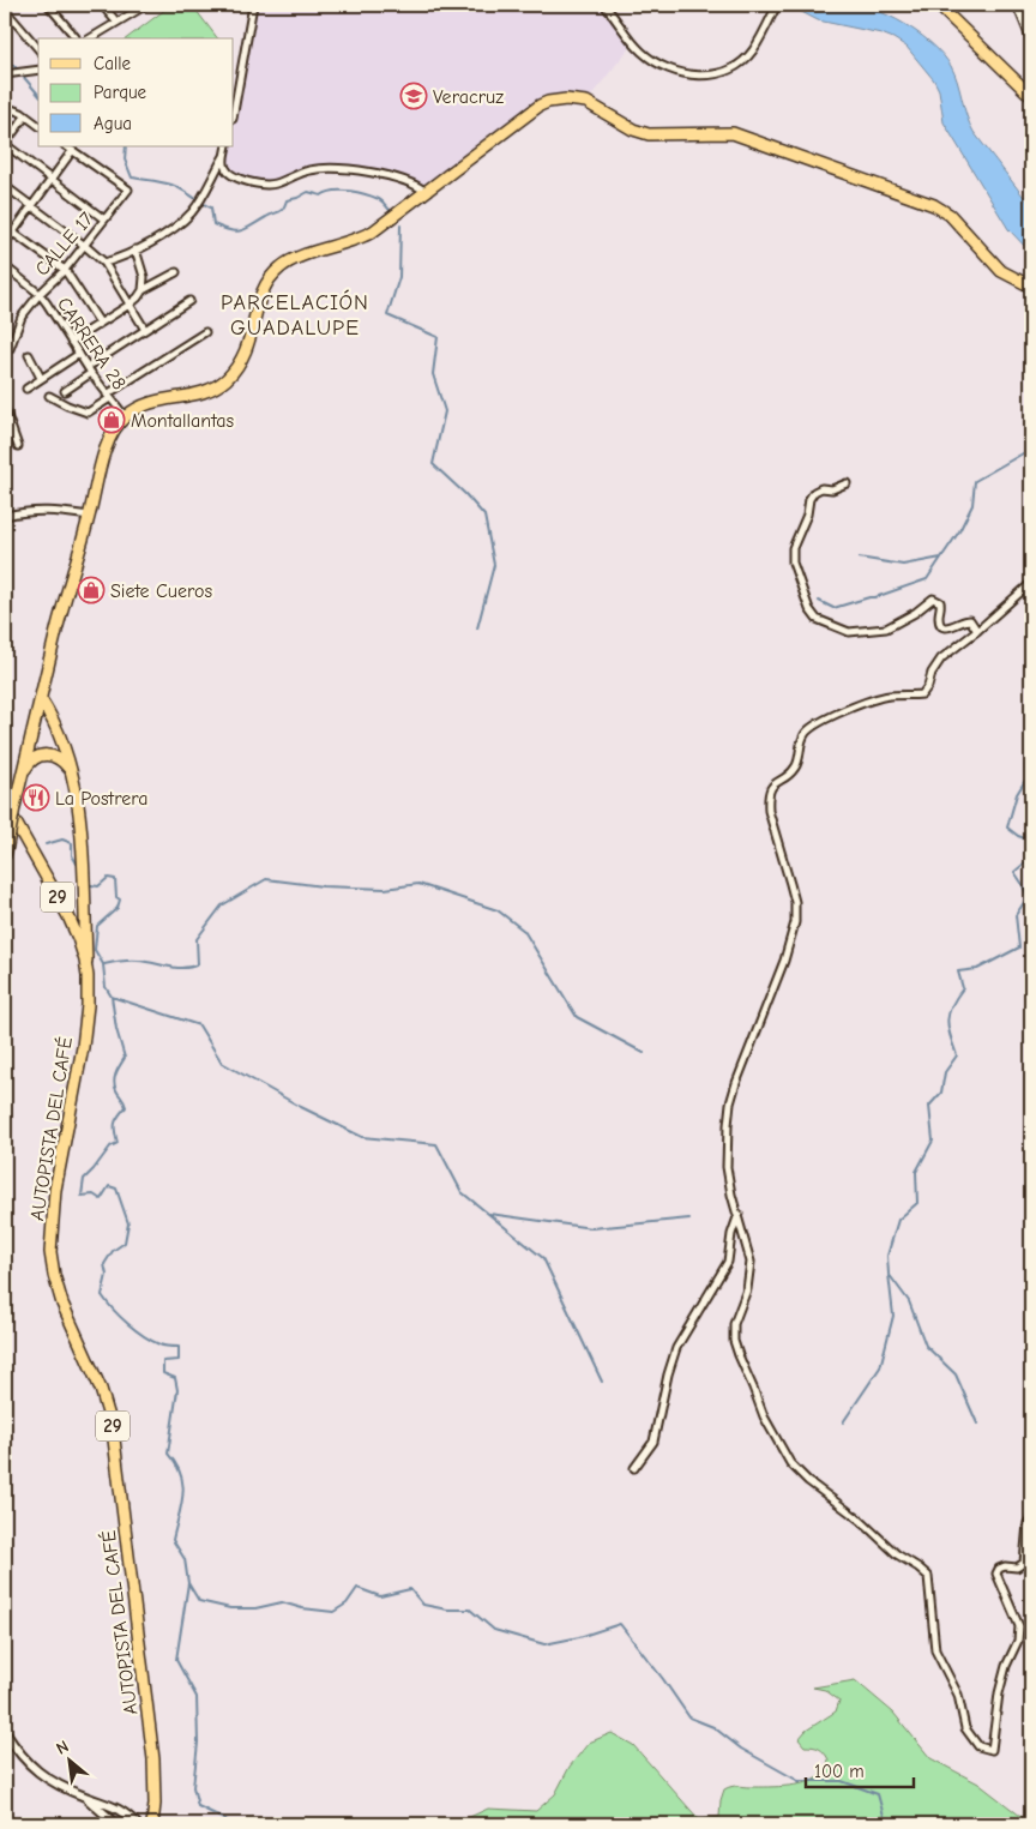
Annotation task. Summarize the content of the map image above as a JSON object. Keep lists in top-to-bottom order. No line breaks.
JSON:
{"streets":{"main road":["29","AUTOPISTA DEL CAFÉ"],"street":["CALLE 17","CARRERA 28"]},"crossings":[["CALLE 17","CARRERA 28"]],"districts":["PARCELACIÓN GUADALUPE"],"places":{"school or university":["Veracruz"],"shop":["Montallantas","Siete Cueros"],"restaurant":["La Postrera"]},"legend":["Calle","Parque","Agua"],"scale_bar":"100 m","north":"top left"}
